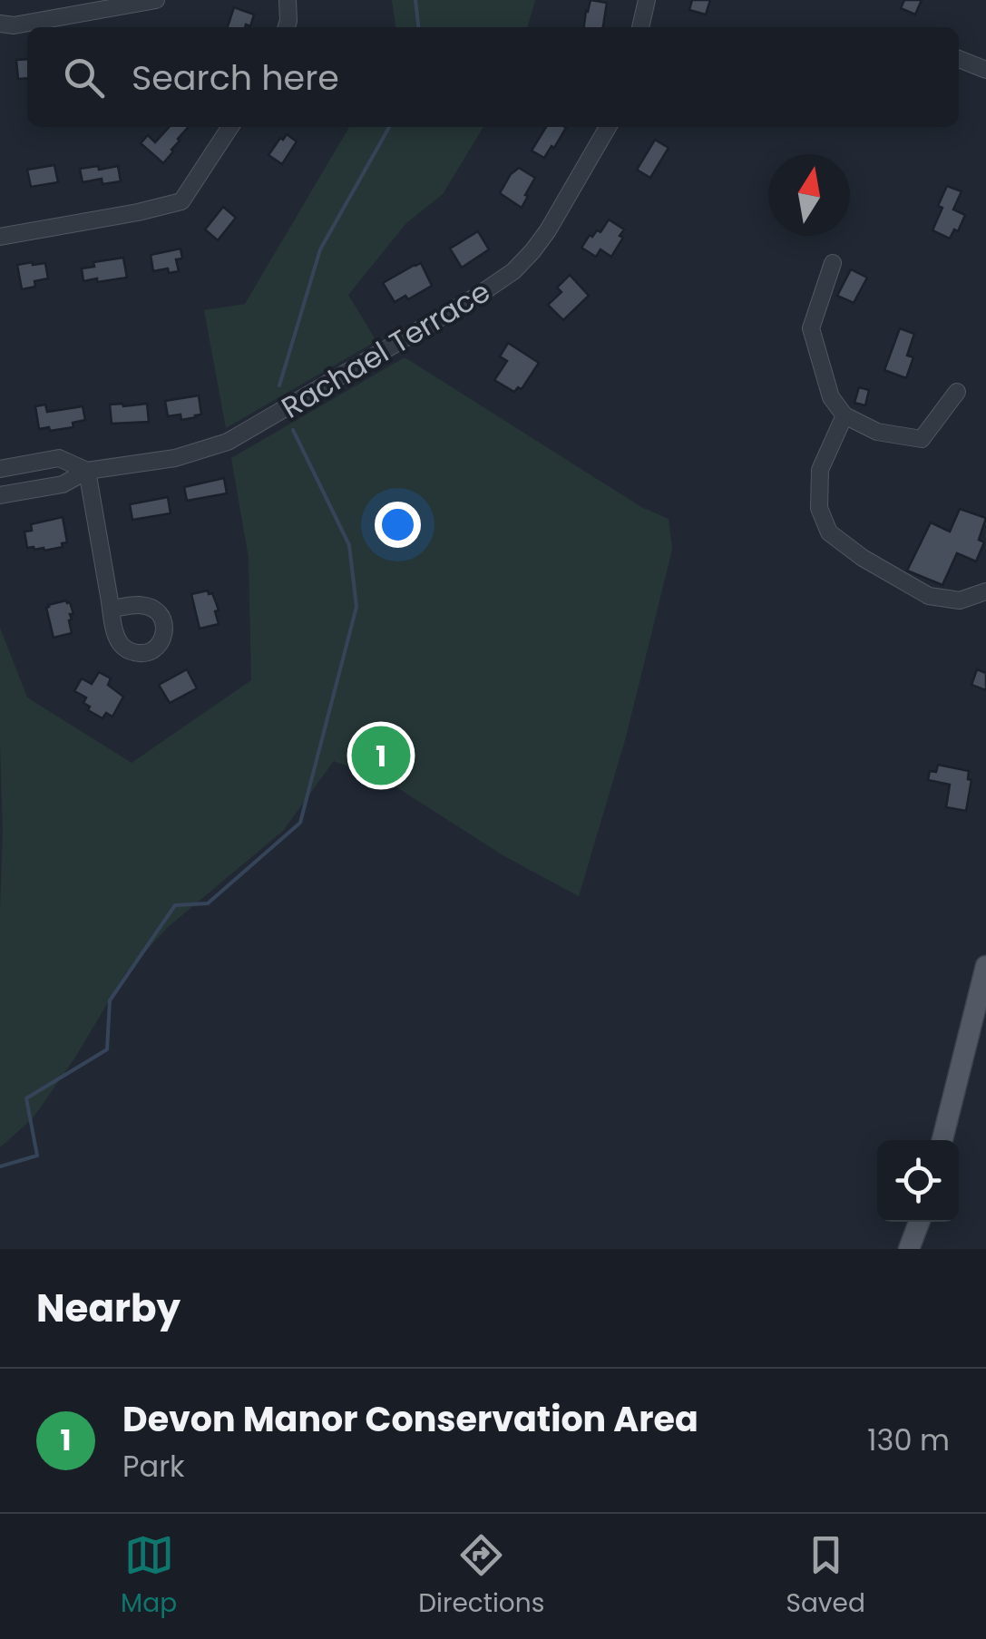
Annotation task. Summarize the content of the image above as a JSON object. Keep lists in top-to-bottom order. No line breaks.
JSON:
{"streets":{"street":["Rachael Terrace"]},"north":"top","page":{"search":"Search here","pins":"1","heading":"Nearby","list":[{"mark":"1","name":"Devon Manor Conservation Area","note":"Park","value":"130 m"}],"nav":["Map","Directions","Saved"]}}
